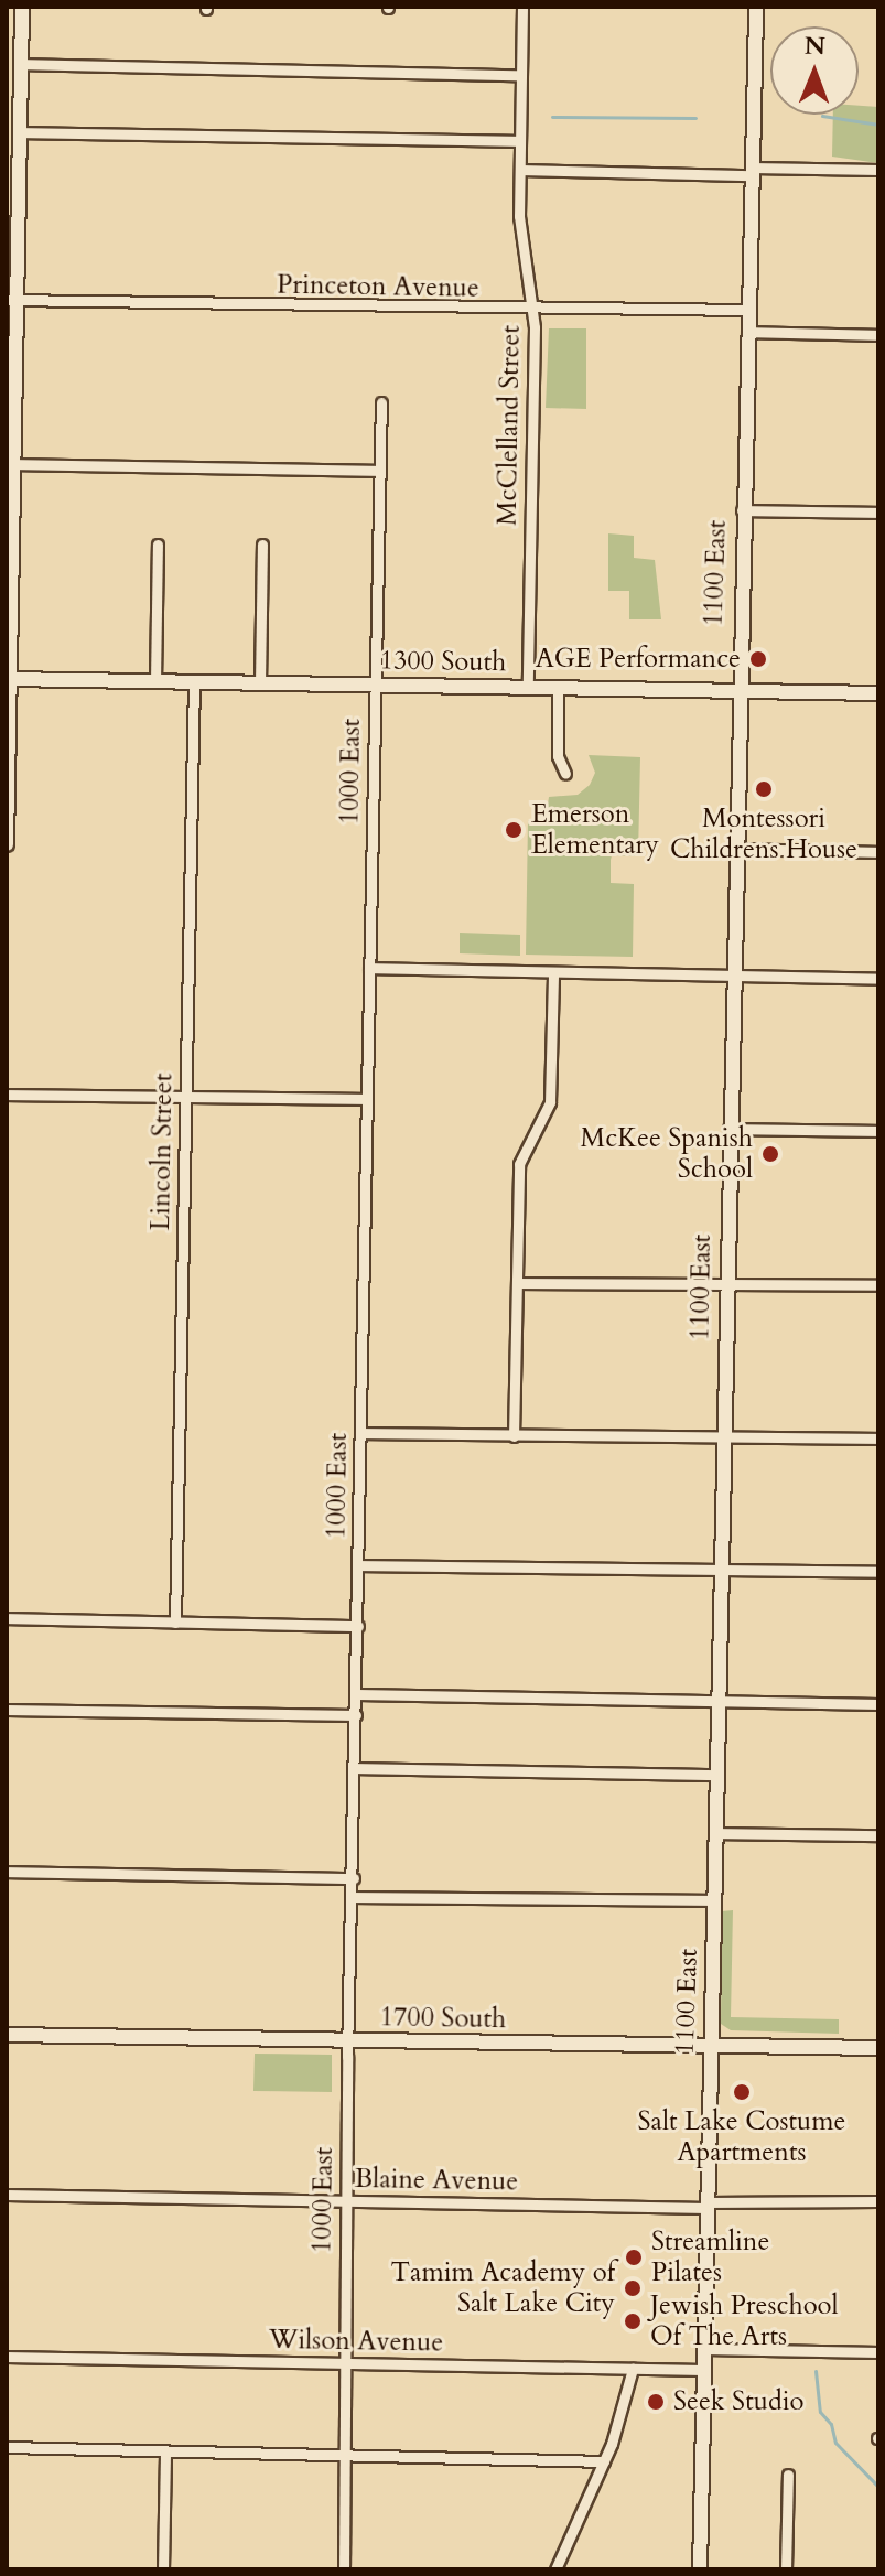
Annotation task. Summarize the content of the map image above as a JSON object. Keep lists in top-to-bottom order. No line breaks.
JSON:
{"streets":{"street":["Princeton Avenue","McClelland Street","1100 East","1300 South","1000 East","Lincoln Street","1700 South","Blaine Avenue","Wilson Avenue"]},"crossings":[["Princeton Avenue","McClelland Street"],["Princeton Avenue","1100 East"],["McClelland Street","1300 South"],["1100 East","1300 South"],["1100 East","1700 South"],["1100 East","Blaine Avenue"],["1100 East","Wilson Avenue"],["1300 South","1000 East"],["1300 South","Lincoln Street"],["1000 East","1700 South"],["1000 East","Blaine Avenue"],["1000 East","Wilson Avenue"]],"places":["AGE Performance","Montessori Childrens House","Emerson Elementary","McKee Spanish School","Salt Lake Costume Apartments","Streamline Pilates","Tamim Academy of Salt Lake City","Jewish Preschool Of The Arts","Seek Studio"],"north":"top"}
